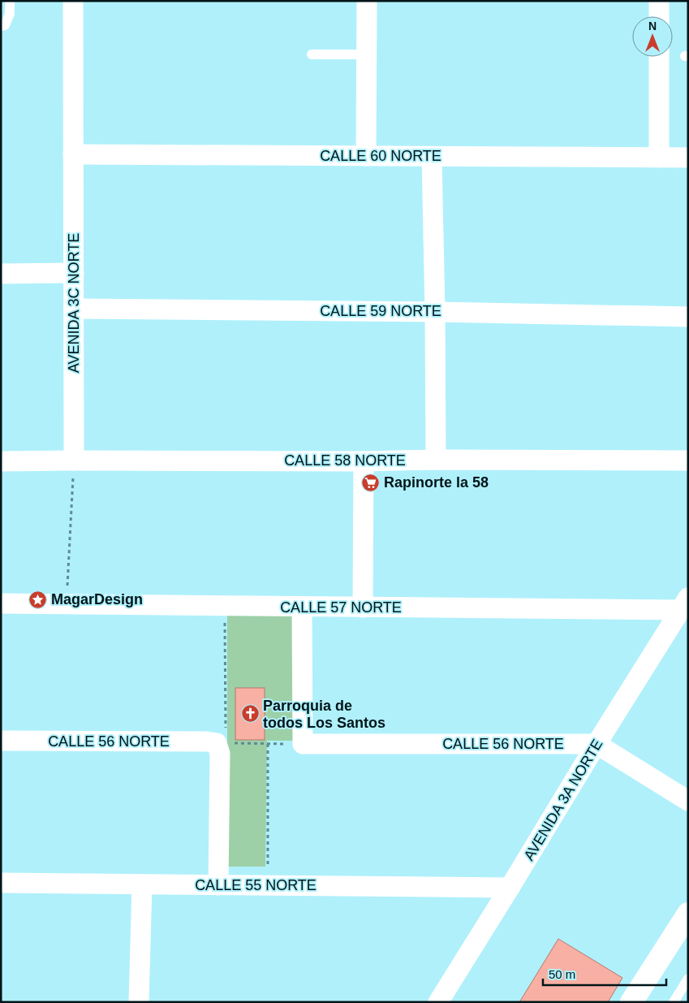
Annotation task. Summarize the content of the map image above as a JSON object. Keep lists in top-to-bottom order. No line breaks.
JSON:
{"streets":{"street":["CALLE 60 NORTE","AVENIDA 3C NORTE","CALLE 59 NORTE","CALLE 58 NORTE","CALLE 57 NORTE","CALLE 56 NORTE","AVENIDA 3A NORTE","CALLE 55 NORTE"]},"crossings":[["CALLE 60 NORTE","AVENIDA 3C NORTE"],["AVENIDA 3C NORTE","CALLE 59 NORTE"],["AVENIDA 3C NORTE","CALLE 58 NORTE"],["CALLE 57 NORTE","CALLE 56 NORTE"],["CALLE 57 NORTE","AVENIDA 3A NORTE"],["CALLE 56 NORTE","AVENIDA 3A NORTE"],["AVENIDA 3A NORTE","CALLE 55 NORTE"]],"places":{"supermarket":["Rapinorte la 58"],"place":["MagarDesign"],"church":["Parroquia de todos Los Santos"]},"scale_bar":"50 m","north":"top"}
